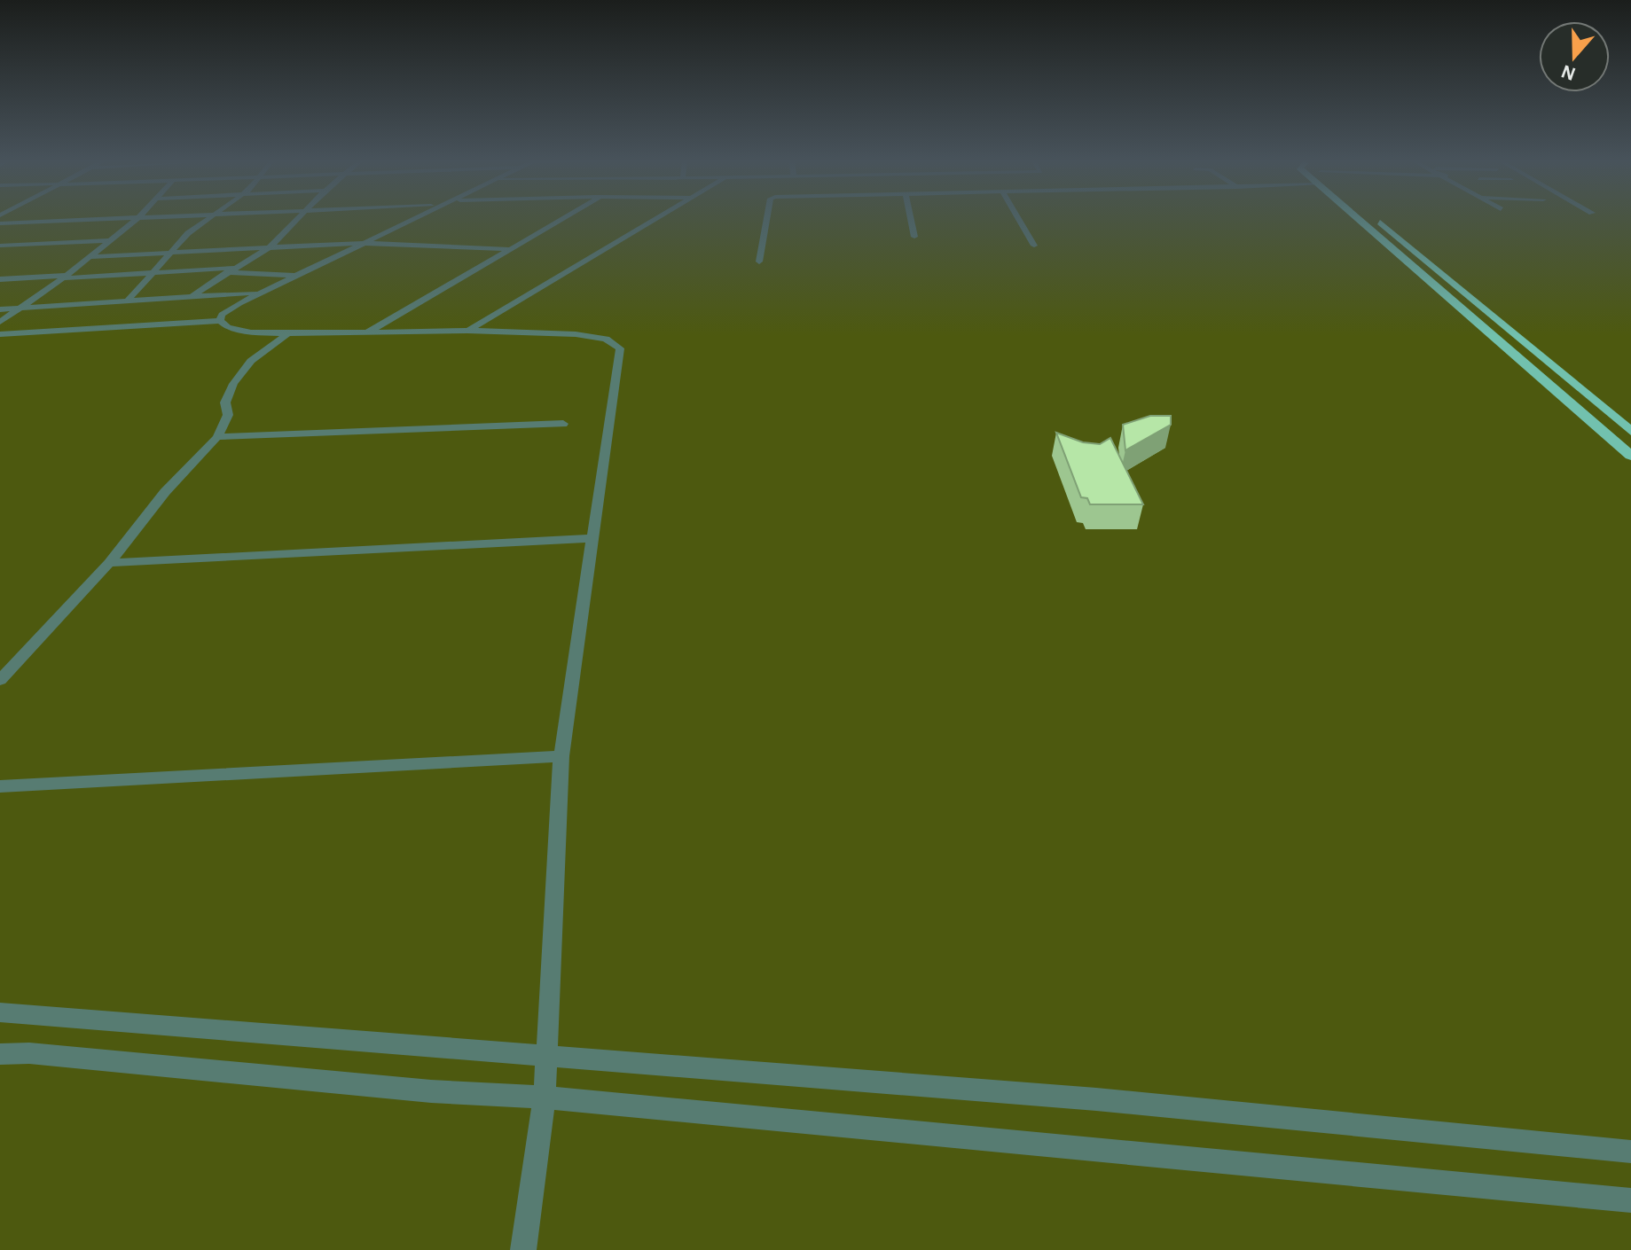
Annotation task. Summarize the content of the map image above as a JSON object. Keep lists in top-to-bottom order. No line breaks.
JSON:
{"north":"bottom"}
